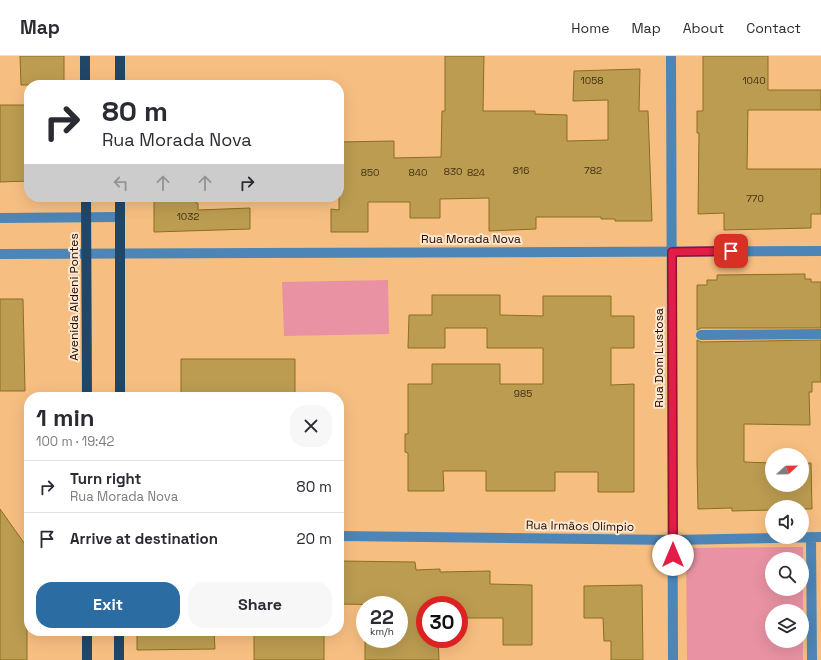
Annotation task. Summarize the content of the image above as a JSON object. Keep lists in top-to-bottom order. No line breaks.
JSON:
{"streets":{"main road":["Avenida Aldeni Pontes"],"street":["Rua Morada Nova","Rua Dom Lustosa","Rua Irmãos Olímpio"]},"crossings":[["Rua Morada Nova","Avenida Aldeni Pontes"],["Rua Morada Nova","Rua Dom Lustosa"],["Rua Dom Lustosa","Rua Irmãos Olímpio"]],"house_numbers":["1058","1040","816","782","830","850","840","824","770","1032","985"],"north":"right","page":{"header":"Map","nav":["Home","Map","About","Contact"],"turn":["80 m","Rua Morada Nova"],"heading":["1 min","100 m · 19:42"],"list":[{"name":"Turn right","note":"Rua Morada Nova","value":"80 m"},{"name":"Arrive at destination","value":"20 m"}],"buttons":["Exit","Share"],"speed":"22 km/h","limit":"30"}}
